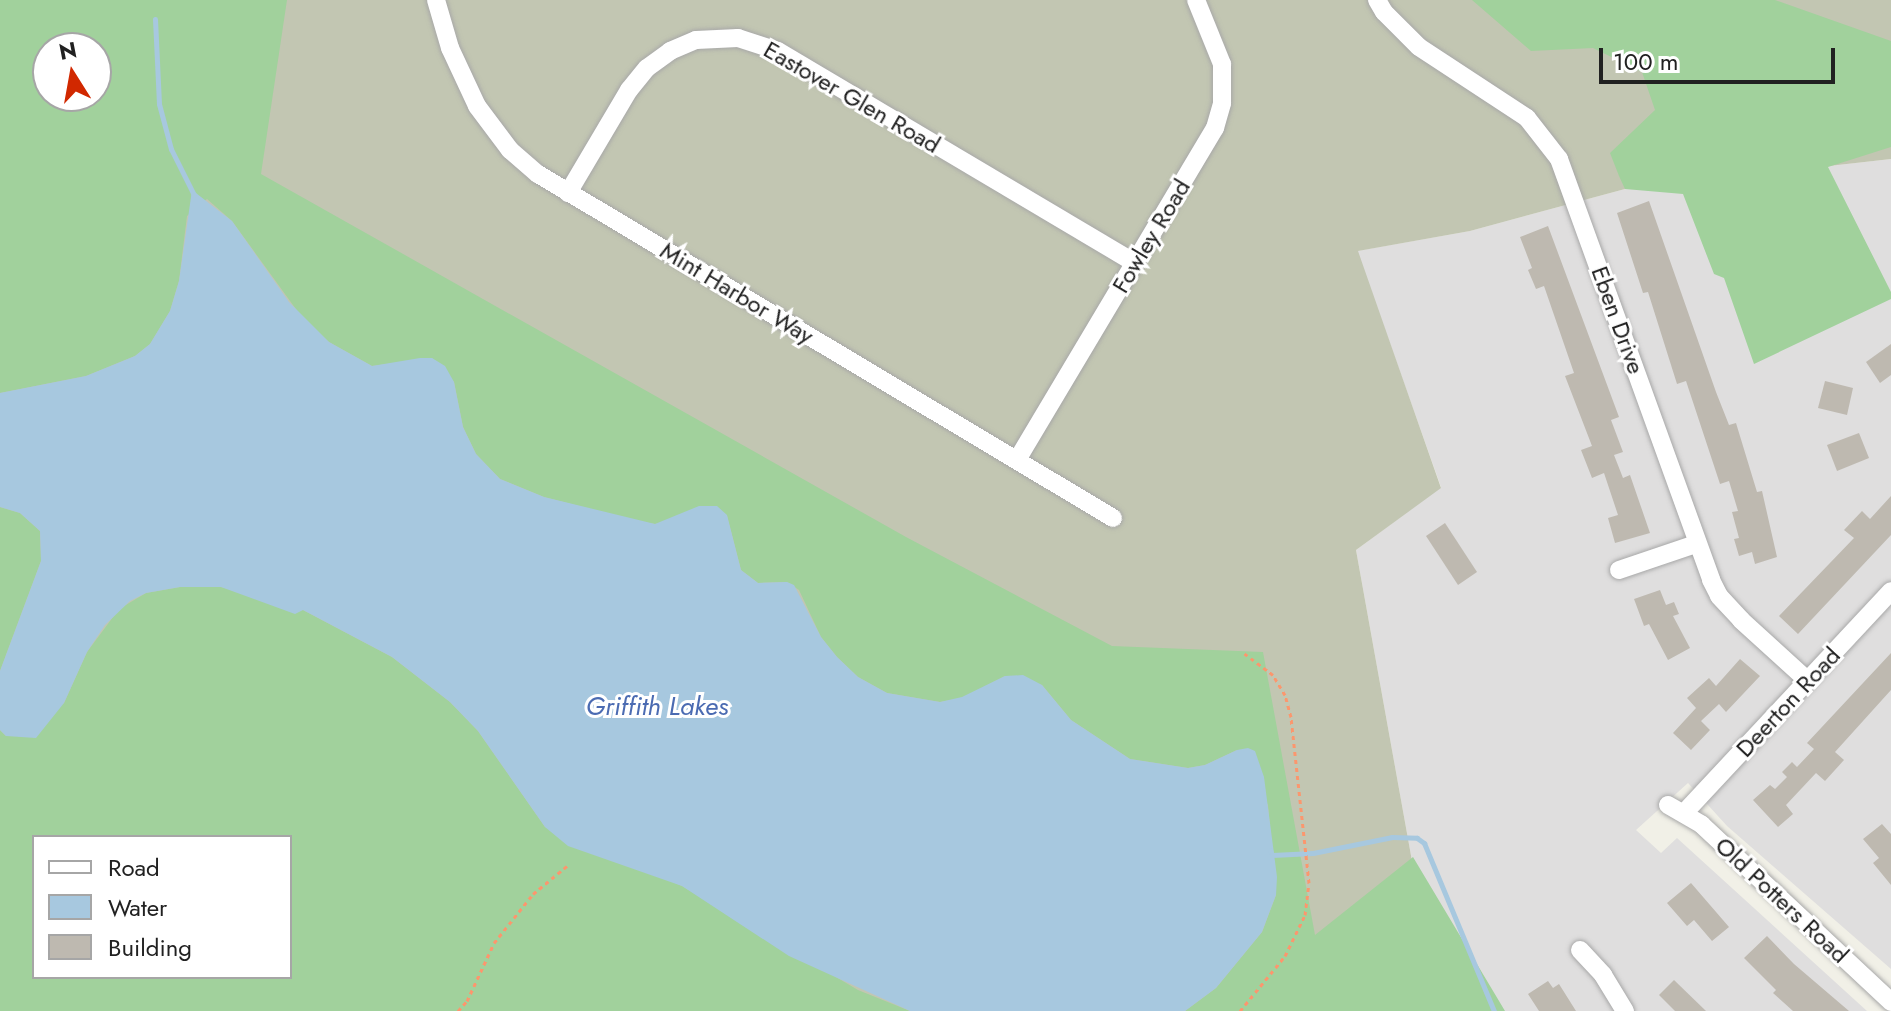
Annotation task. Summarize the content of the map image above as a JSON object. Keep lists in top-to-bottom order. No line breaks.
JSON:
{"streets":{"street":["Eastover Glen Road","Fowley Road","Mint Harbor Way","Eben Drive","Deerton Road","Old Potters Road"]},"crossings":[["Eastover Glen Road","Fowley Road"],["Eastover Glen Road","Mint Harbor Way"],["Fowley Road","Mint Harbor Way"],["Eben Drive","Deerton Road"],["Deerton Road","Old Potters Road"]],"water":["Griffith Lakes"],"legend":["Road","Water","Building"],"scale_bar":"100 m","north":"top"}
